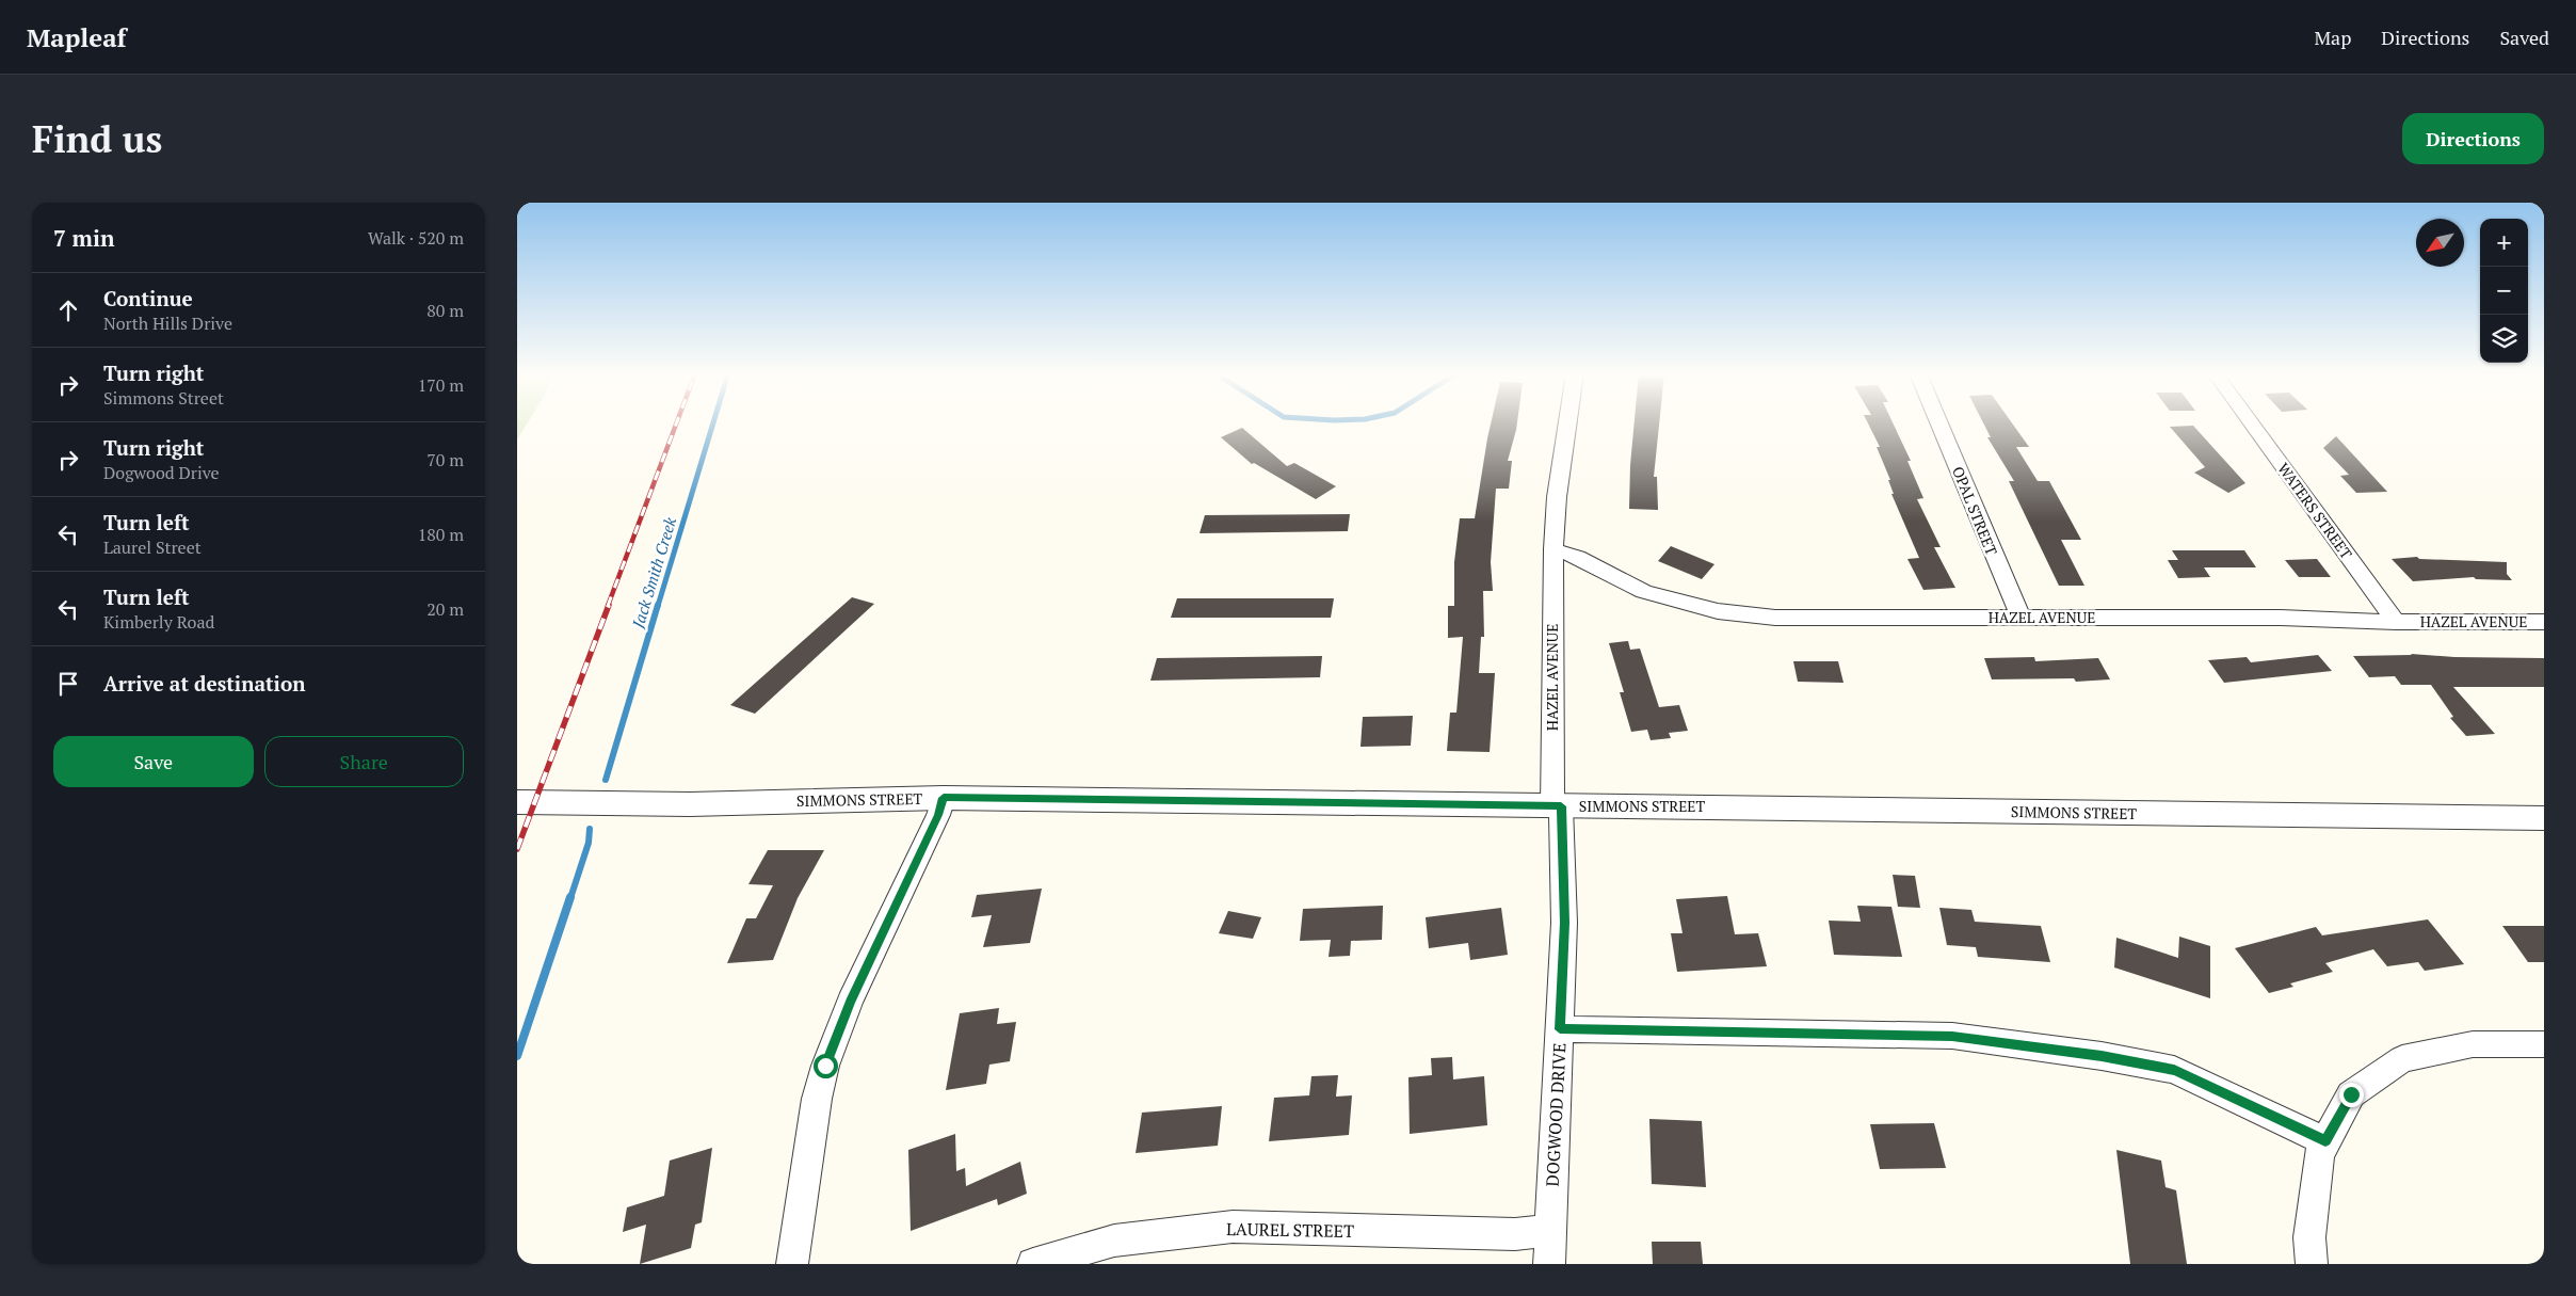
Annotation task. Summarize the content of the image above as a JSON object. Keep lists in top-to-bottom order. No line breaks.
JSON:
{"streets":{"street":["OPAL STREET","WATERS STREET","HAZEL AVENUE","SIMMONS STREET","DOGWOOD DRIVE","LAUREL STREET"]},"crossings":[["OPAL STREET","HAZEL AVENUE"],["WATERS STREET","HAZEL AVENUE"],["HAZEL AVENUE","SIMMONS STREET"],["HAZEL AVENUE","DOGWOOD DRIVE"],["SIMMONS STREET","DOGWOOD DRIVE"],["DOGWOOD DRIVE","LAUREL STREET"]],"water":["Jack Smith Creek"],"north":"bottom left","page":{"header":"Mapleaf","nav":["Map","Directions","Saved"],"buttons":["Directions",["Save","Share"]],"title":"Find us","heading":["7 min","Walk · 520 m"],"map_buttons":["+","−"],"list":[["Continue","North Hills Drive","80 m"],["Turn right","Simmons Street","170 m"],["Turn right","Dogwood Drive","70 m"],["Turn left","Laurel Street","180 m"],["Turn left","Kimberly Road","20 m"],"Arrive at destination"]}}
